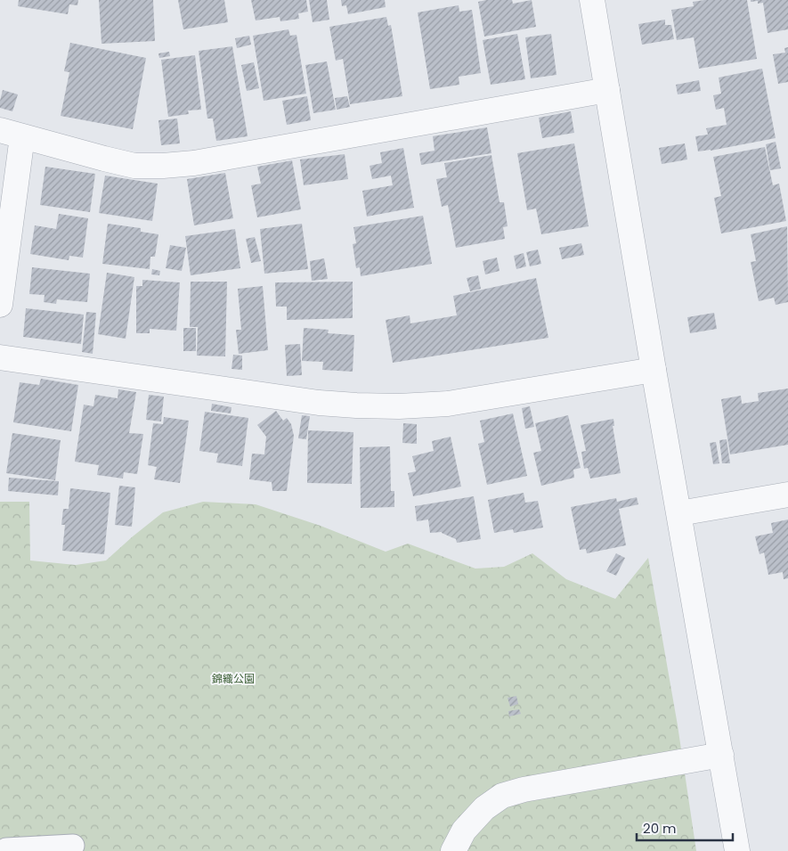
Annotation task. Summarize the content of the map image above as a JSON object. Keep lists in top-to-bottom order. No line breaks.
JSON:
{"parks":["錦織公園"],"scale_bar":"20 m"}
